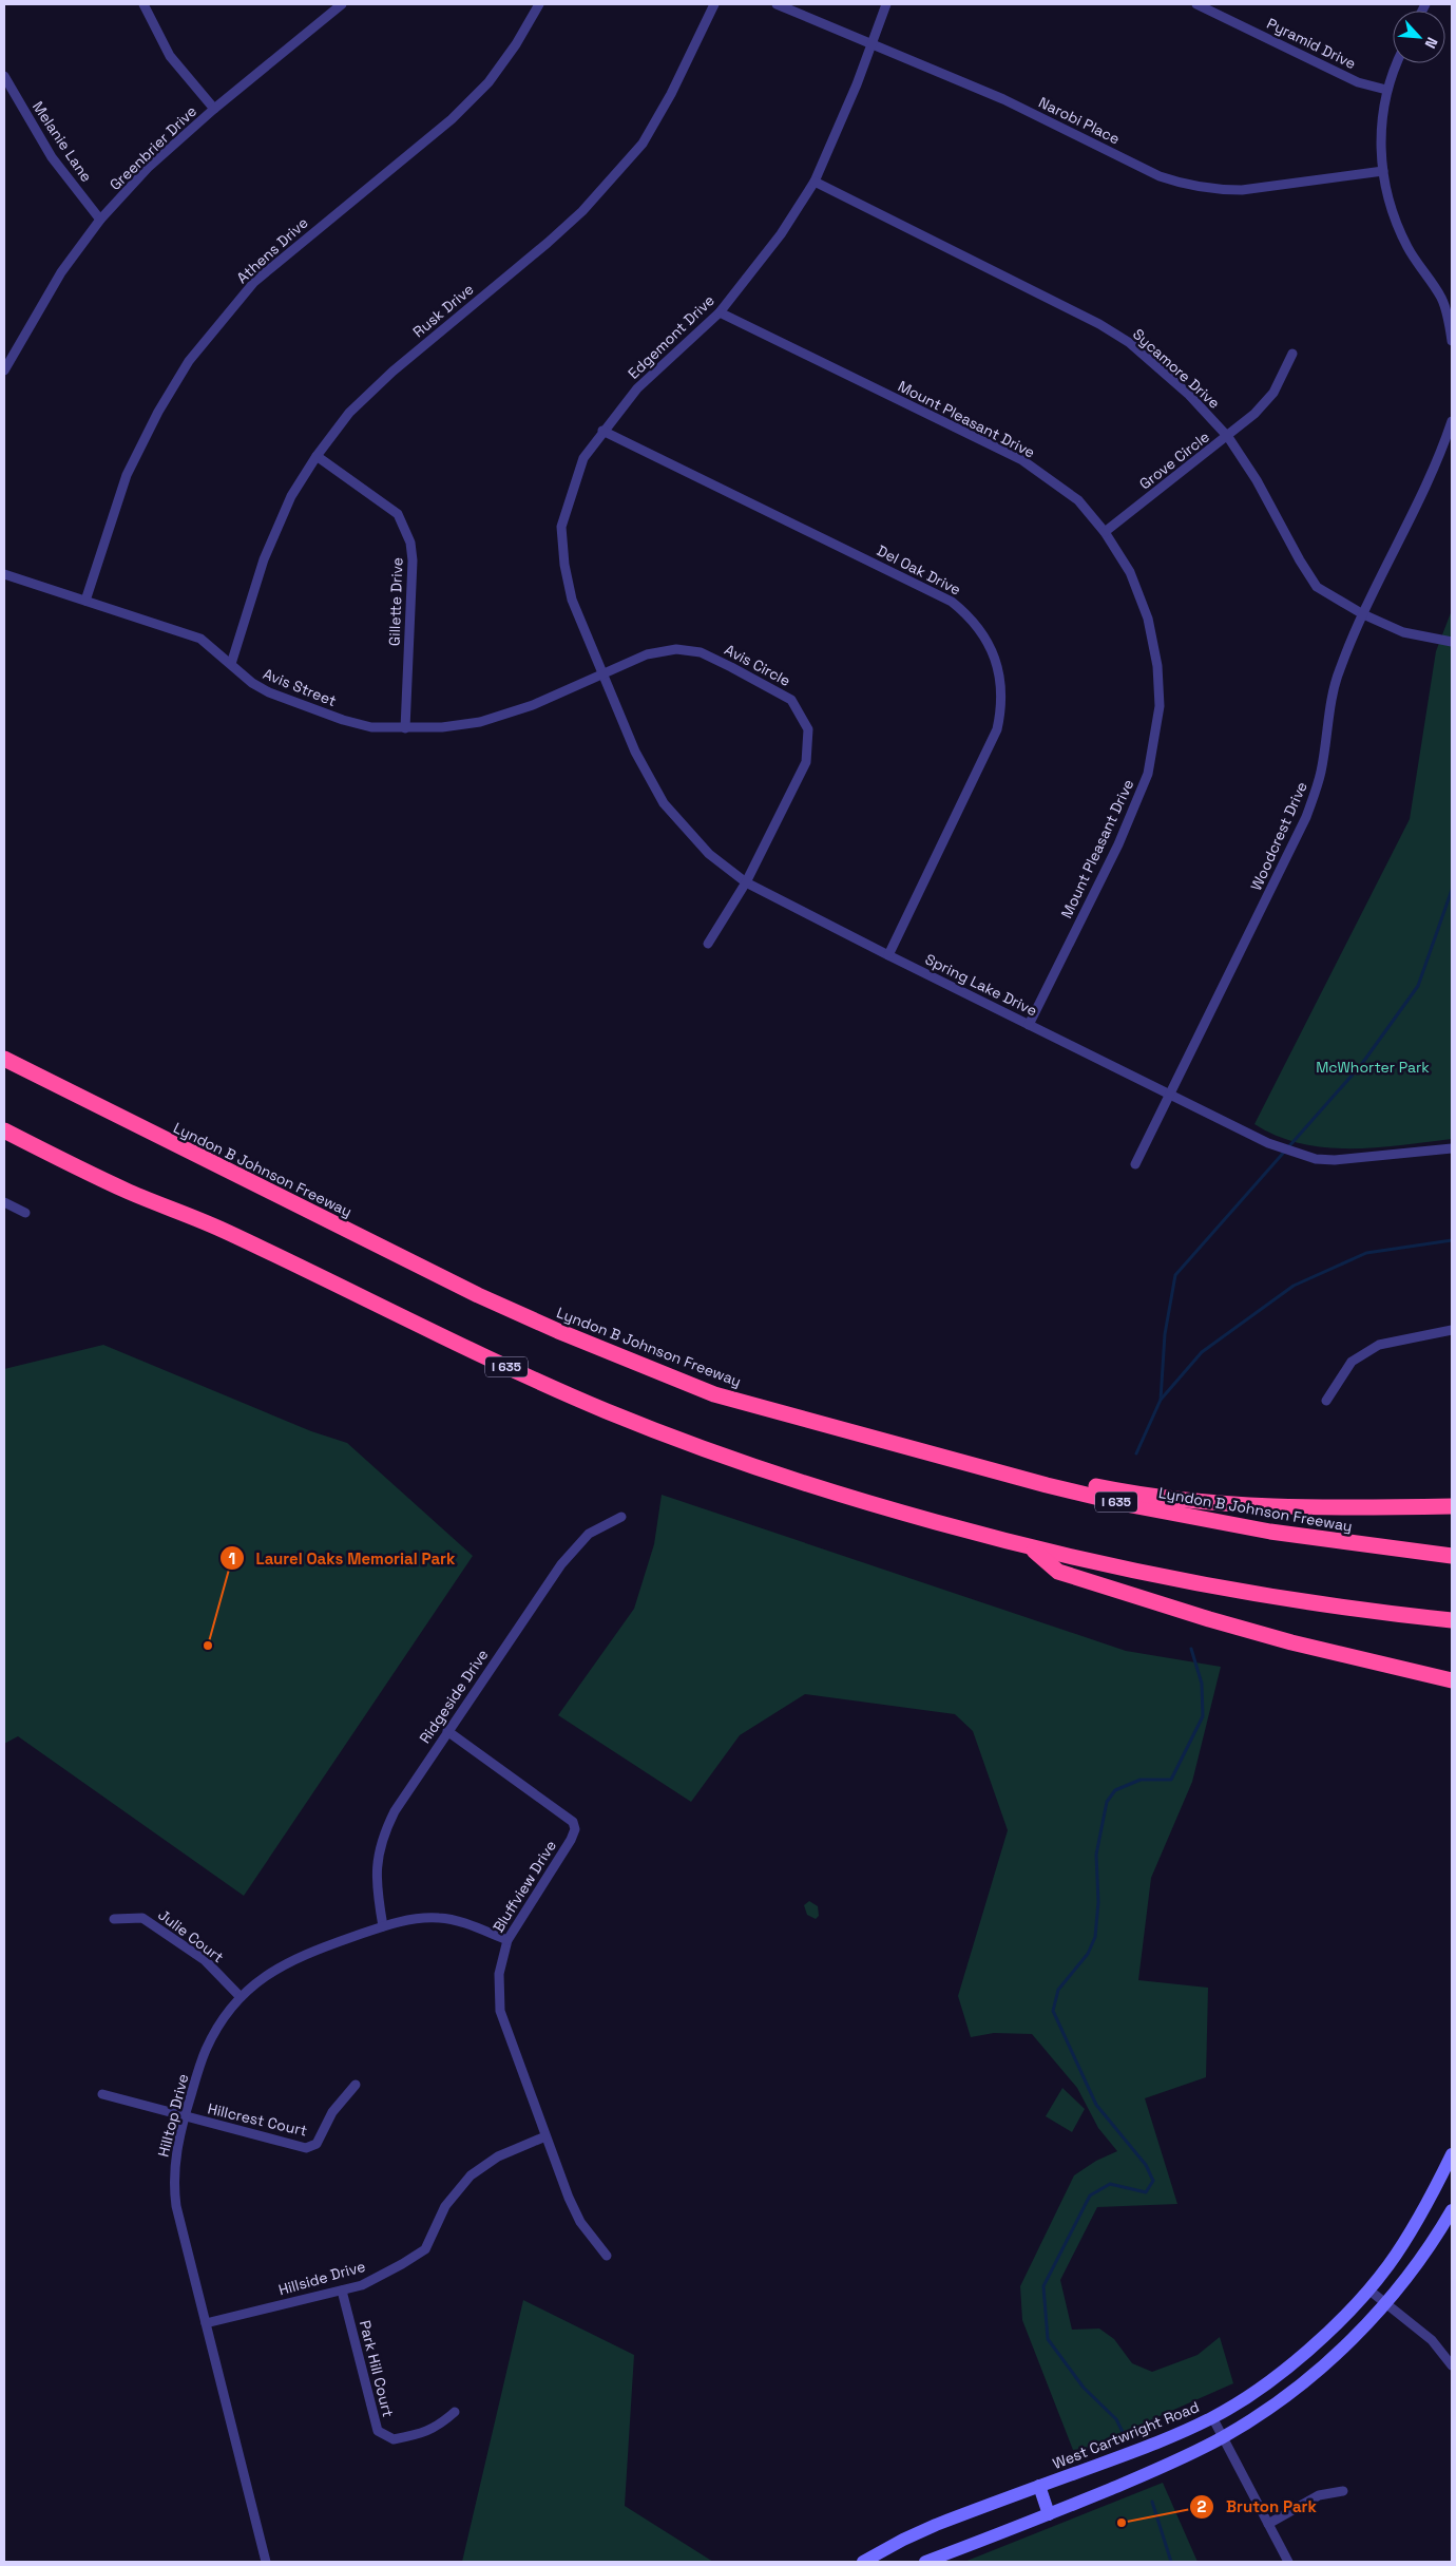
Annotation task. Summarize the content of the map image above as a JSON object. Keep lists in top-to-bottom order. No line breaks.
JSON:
{"streets":{"highway":["Lyndon B Johnson Freeway","I 635"],"main road":["West Cartwright Road"],"street":["Pyramid Drive","Narobi Place","Melanie Lane","Greenbrier Drive","Athens Drive","Rusk Drive","Edgemont Drive","Sycamore Drive","Mount Pleasant Drive","Grove Circle","Del Oak Drive","Gillette Drive","Avis Circle","Avis Street","Woodcrest Drive","Spring Lake Drive","Ridgeside Drive","Bluffview Drive","Julie Court","Hilltop Drive","Hillcrest Court","Hillside Drive","Park Hill Court"]},"crossings":[["Narobi Place","Edgemont Drive"],["Melanie Lane","Greenbrier Drive"],["Athens Drive","Avis Street"],["Rusk Drive","Gillette Drive"],["Rusk Drive","Avis Street"],["Edgemont Drive","Sycamore Drive"],["Edgemont Drive","Mount Pleasant Drive"],["Edgemont Drive","Del Oak Drive"],["Edgemont Drive","Avis Circle"],["Edgemont Drive","Avis Street"],["Edgemont Drive","Spring Lake Drive"],["Sycamore Drive","Grove Circle"],["Sycamore Drive","Woodcrest Drive"],["Mount Pleasant Drive","Grove Circle"],["Mount Pleasant Drive","Spring Lake Drive"],["Del Oak Drive","Spring Lake Drive"],["Gillette Drive","Avis Street"],["Avis Circle","Avis Street"],["Avis Circle","Spring Lake Drive"],["Avis Street","Spring Lake Drive"],["Woodcrest Drive","Spring Lake Drive"],["Ridgeside Drive","Bluffview Drive"],["Ridgeside Drive","Hilltop Drive"],["Bluffview Drive","Hilltop Drive"],["Bluffview Drive","Hillside Drive"],["Julie Court","Hilltop Drive"],["Hilltop Drive","Hillcrest Court"],["Hilltop Drive","Hillside Drive"],["Hillside Drive","Park Hill Court"]],"parks":["McWhorter Park"],"places":["Laurel Oaks Memorial Park","Bruton Park"],"north":"bottom right"}
